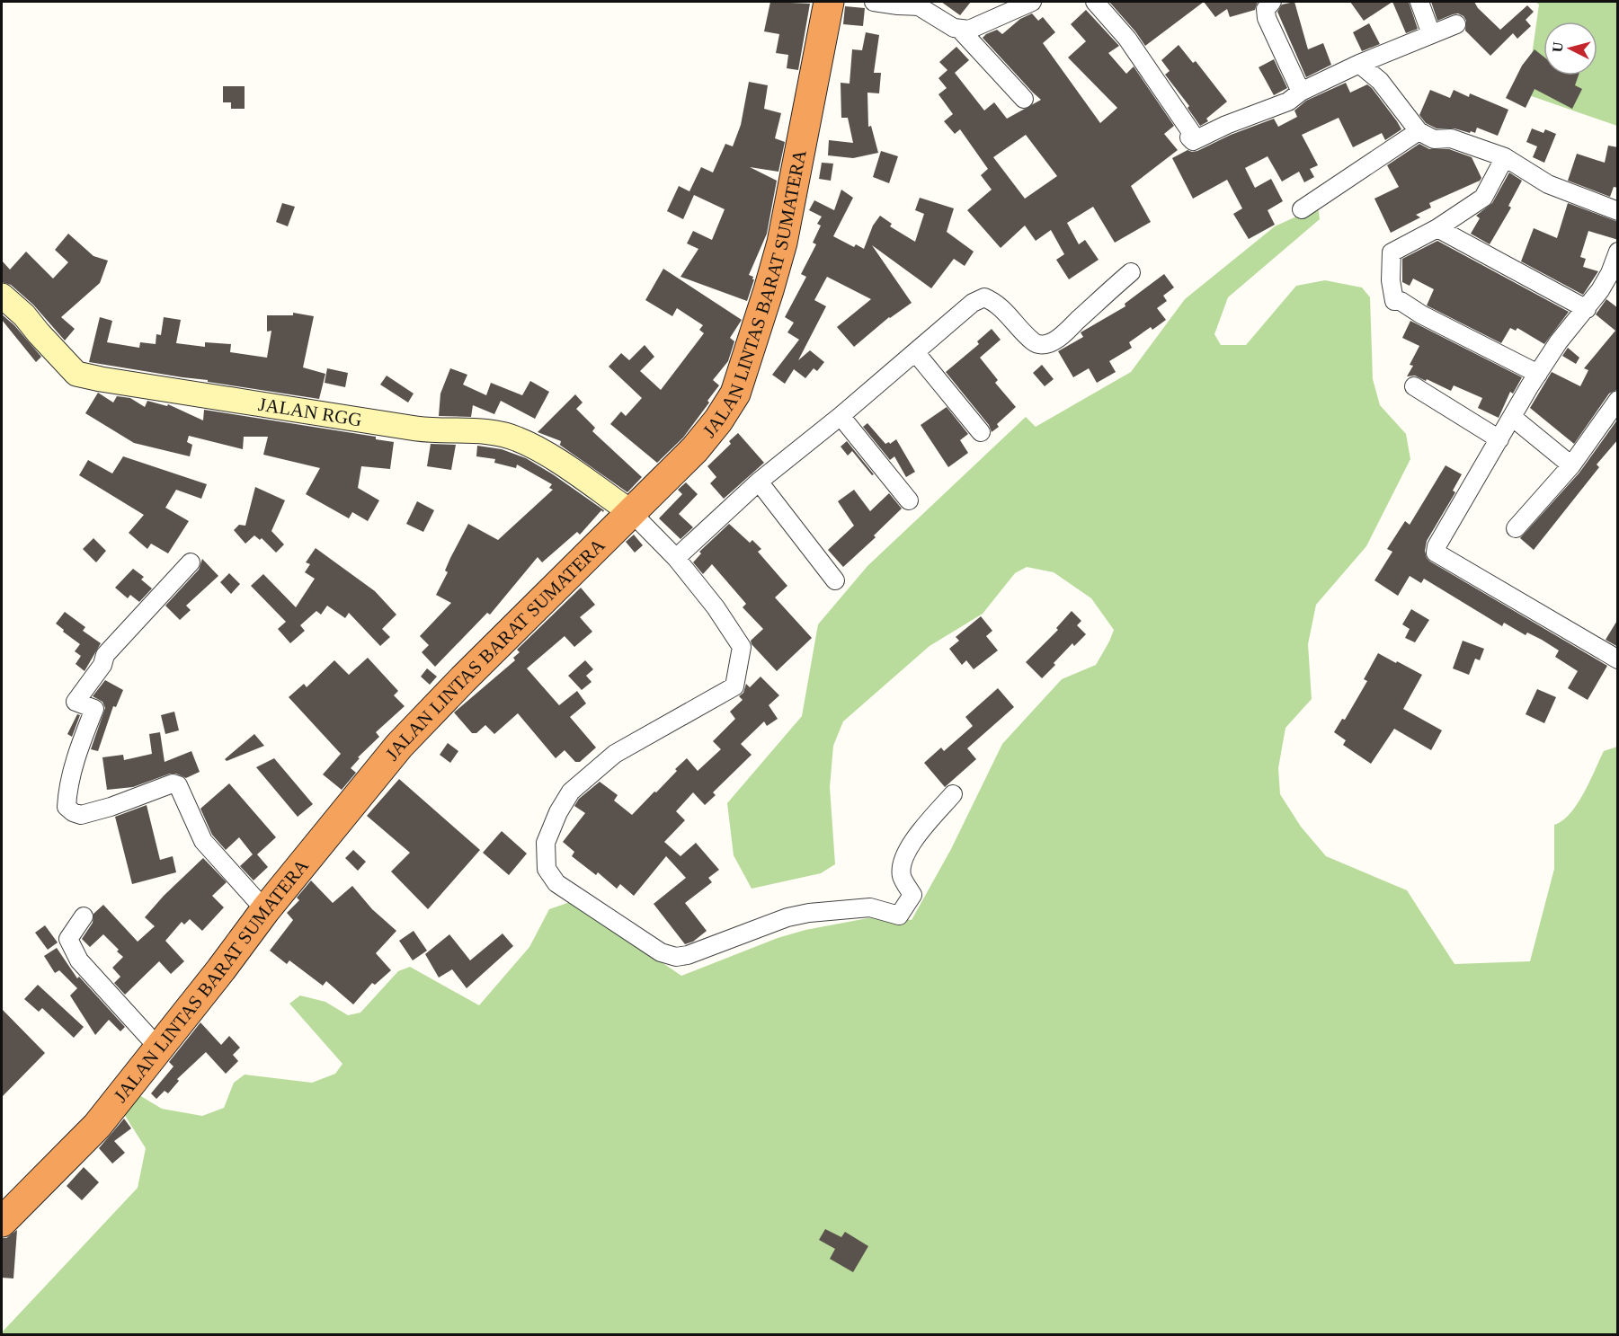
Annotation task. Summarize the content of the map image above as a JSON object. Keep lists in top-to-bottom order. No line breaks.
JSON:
{"streets":{"highway":["JALAN LINTAS BARAT SUMATERA"],"street":["JALAN RGG"]},"crossings":[["JALAN LINTAS BARAT SUMATERA","JALAN RGG"]],"north":"left"}
